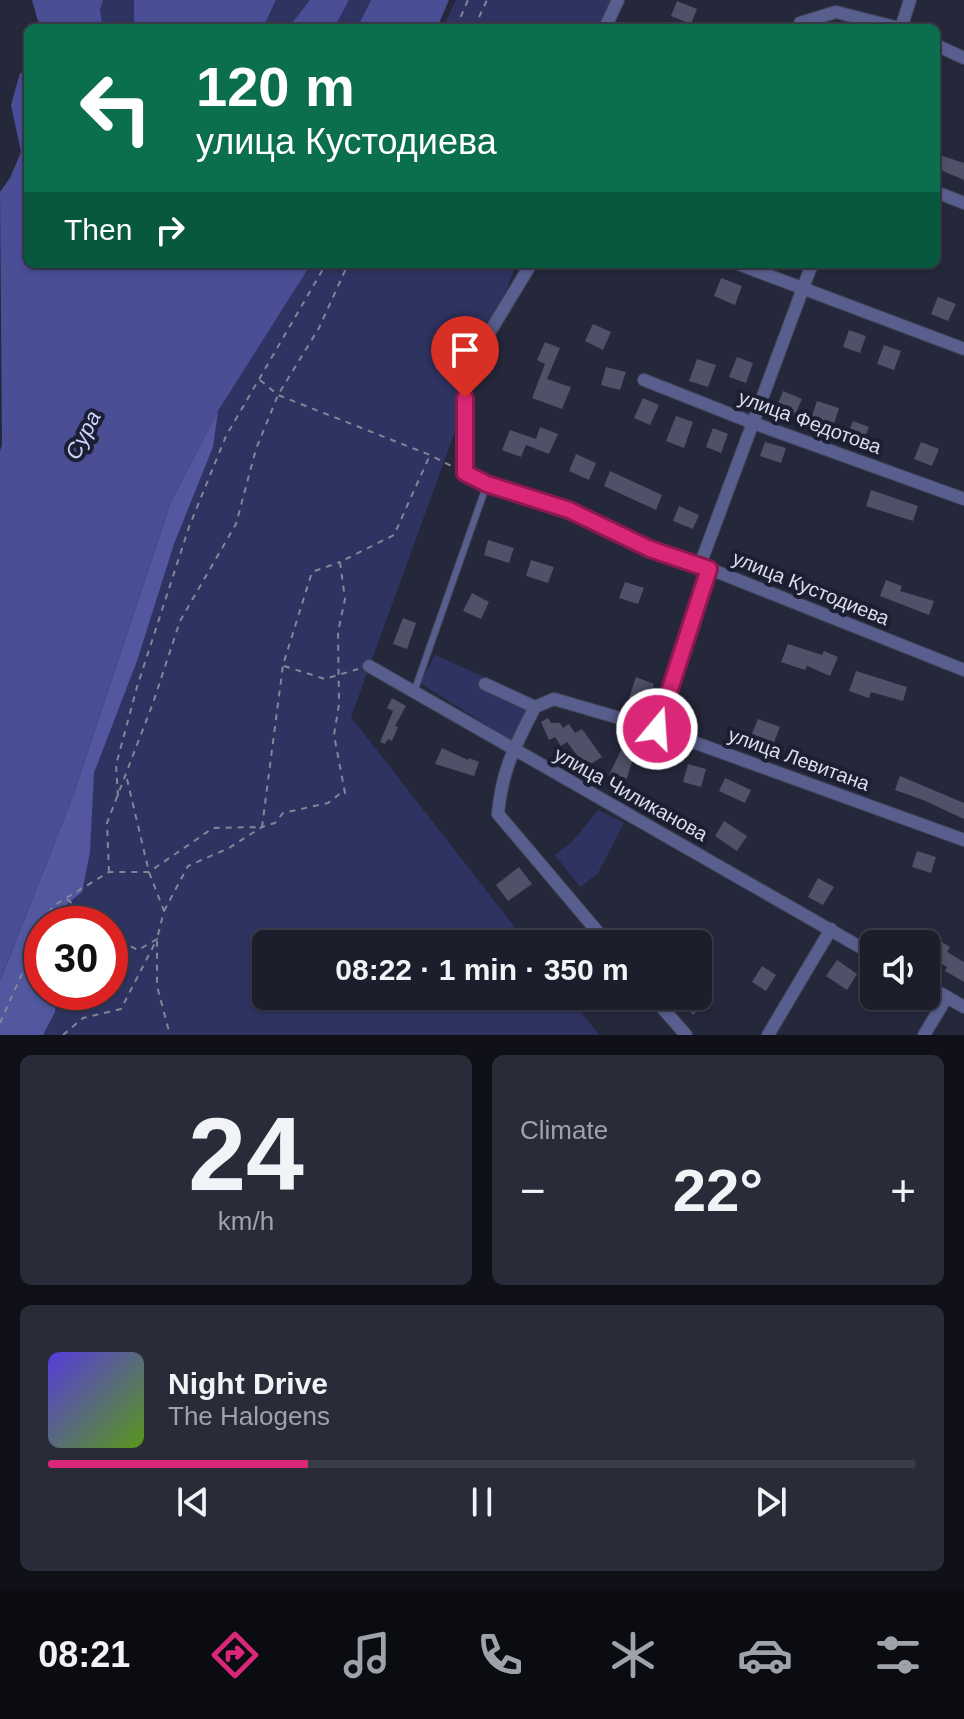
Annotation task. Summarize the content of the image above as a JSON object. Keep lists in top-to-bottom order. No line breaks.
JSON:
{"streets":{"street":["улица Федотова","улица Кустодиева","улица Левитана","улица Чиликанова"]},"water":["Сура"],"page":{"turn":["120 m","улица Кустодиева"],"then":"Then","limit":"30","trip":"08:22 · 1 min · 350 m","tile":[["24","km/h"],"Climate"],"heat":["−","22°","+"],"song":["Night Drive","The Halogens"],"tabs":"08:21"}}
